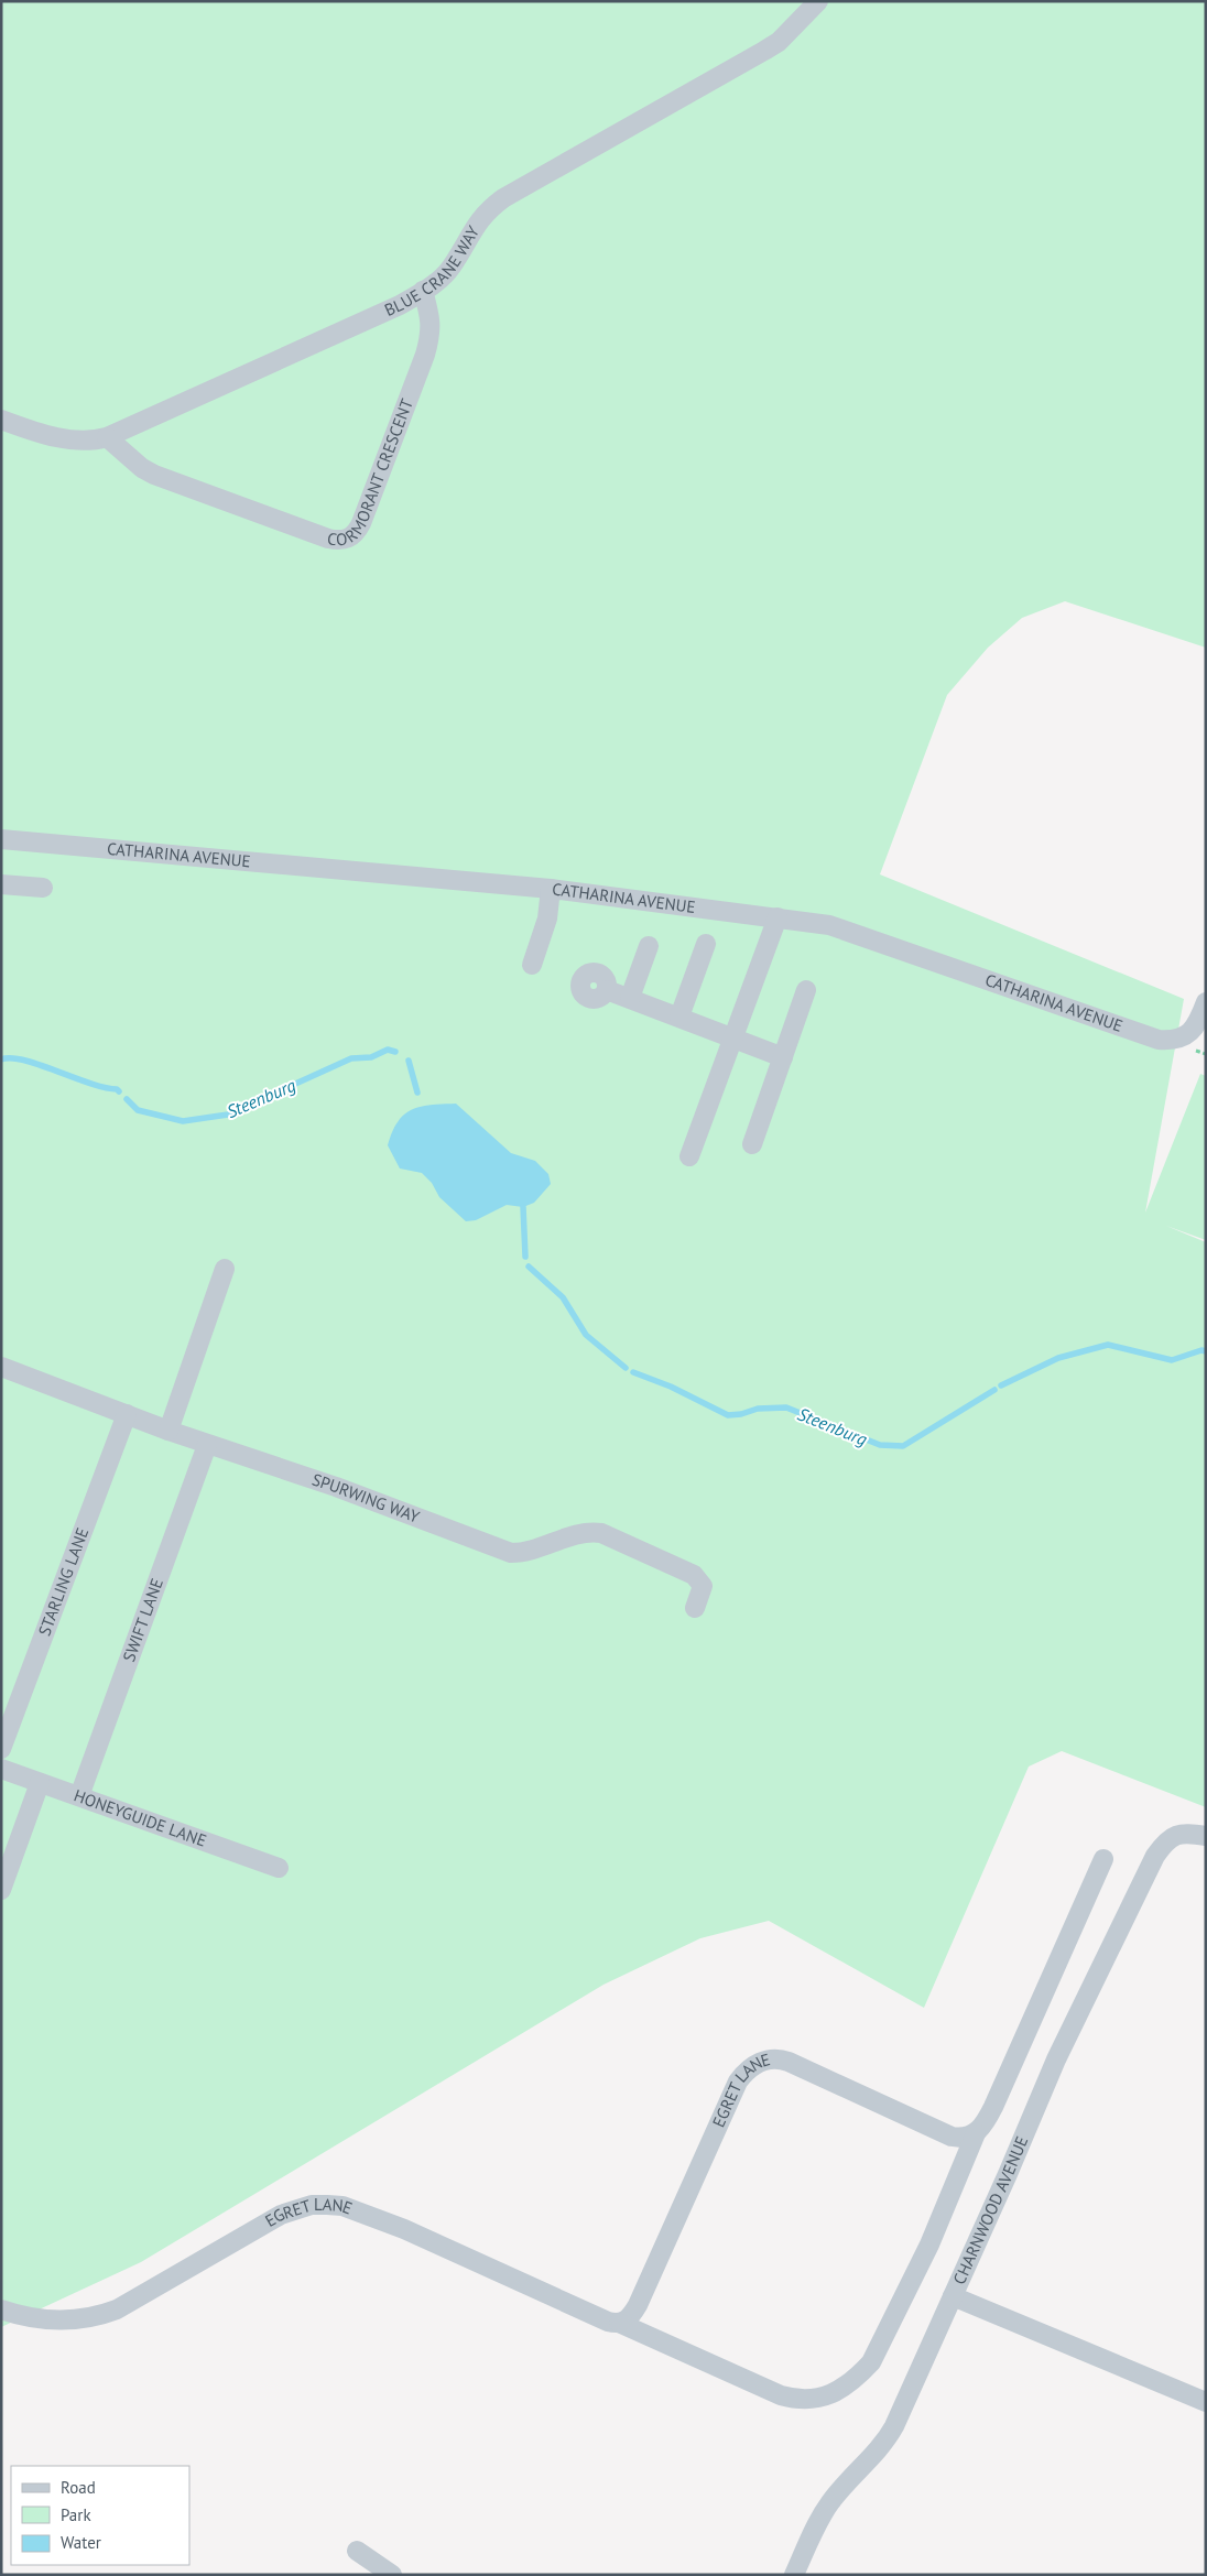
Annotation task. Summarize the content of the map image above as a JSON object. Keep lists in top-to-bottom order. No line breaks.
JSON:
{"streets":{"street":["BLUE CRANE WAY","CORMORANT CRESCENT","CATHARINA AVENUE","SPURWING WAY","STARLING LANE","SWIFT LANE","HONEYGUIDE LANE","EGRET LANE","CHARNWOOD AVENUE"]},"crossings":[["BLUE CRANE WAY","CORMORANT CRESCENT"],["SPURWING WAY","STARLING LANE"],["SPURWING WAY","SWIFT LANE"],["SWIFT LANE","HONEYGUIDE LANE"]],"water":["Steenburg"],"legend":["Road","Park","Water"]}
